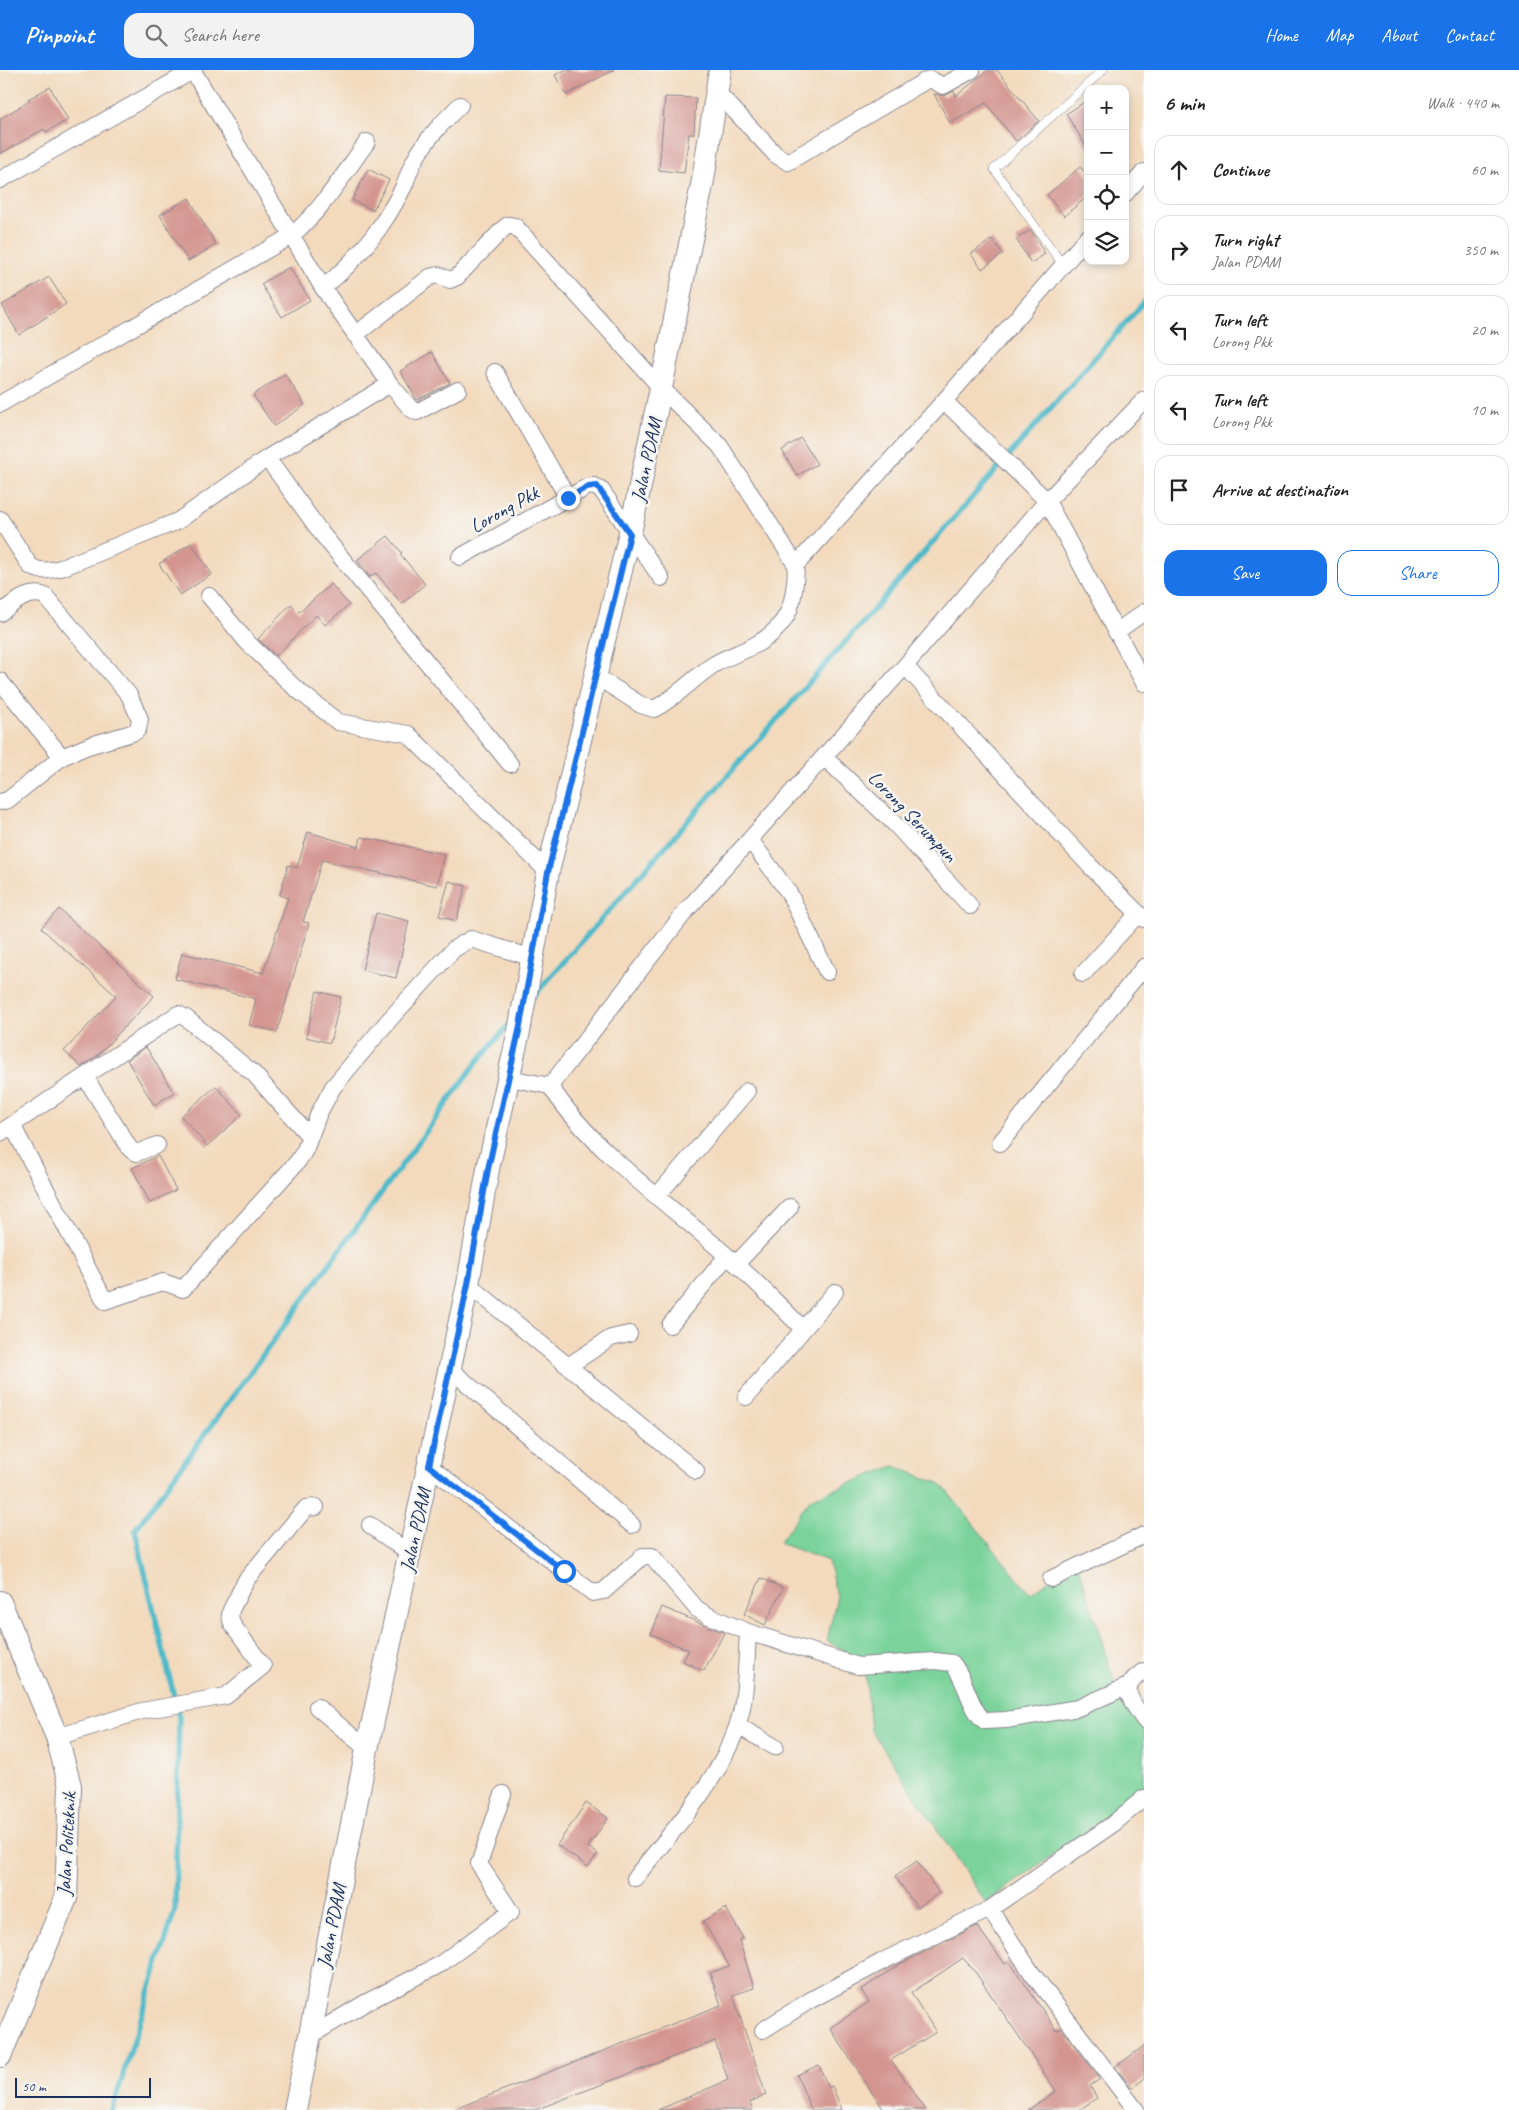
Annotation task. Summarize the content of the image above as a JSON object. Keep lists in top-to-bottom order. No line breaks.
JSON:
{"streets":{"street":["Jalan PDAM","Lorong Pkk","Lorong Serumpun","Jalan Politeknik"]},"crossings":[["Jalan PDAM","Lorong Pkk"]],"scale_bar":"50 m","page":{"header":"Pinpoint","search":"Search here","nav":["Home","Map","About","Contact"],"heading":["6 min","Walk · 440 m"],"map_buttons":["+","−"],"list":[["Continue","60 m"],["Turn right","Jalan PDAM","350 m"],["Turn left","Lorong Pkk","20 m"],["Turn left","Lorong Pkk","10 m"],"Arrive at destination"],"buttons":["Save","Share"],"scale":"50 m"}}
